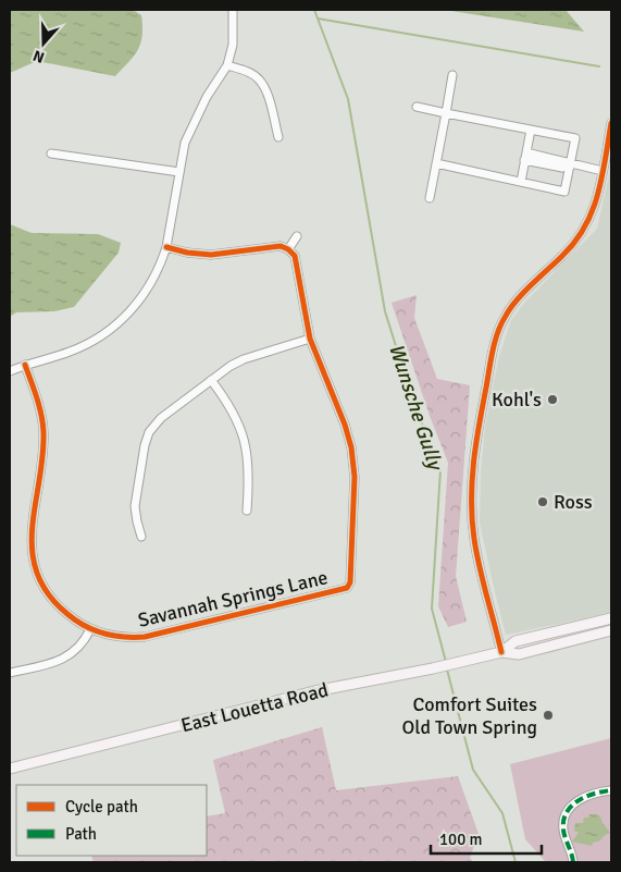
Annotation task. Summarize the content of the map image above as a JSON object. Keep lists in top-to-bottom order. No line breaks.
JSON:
{"streets":{"main road":["East Louetta Road"],"street":["Savannah Springs Lane"]},"water":["Wunsche Gully"],"places":["Kohl's","Ross","Comfort Suites Old Town Spring"],"legend":["Cycle path","Path"],"scale_bar":"100 m","north":"bottom"}
